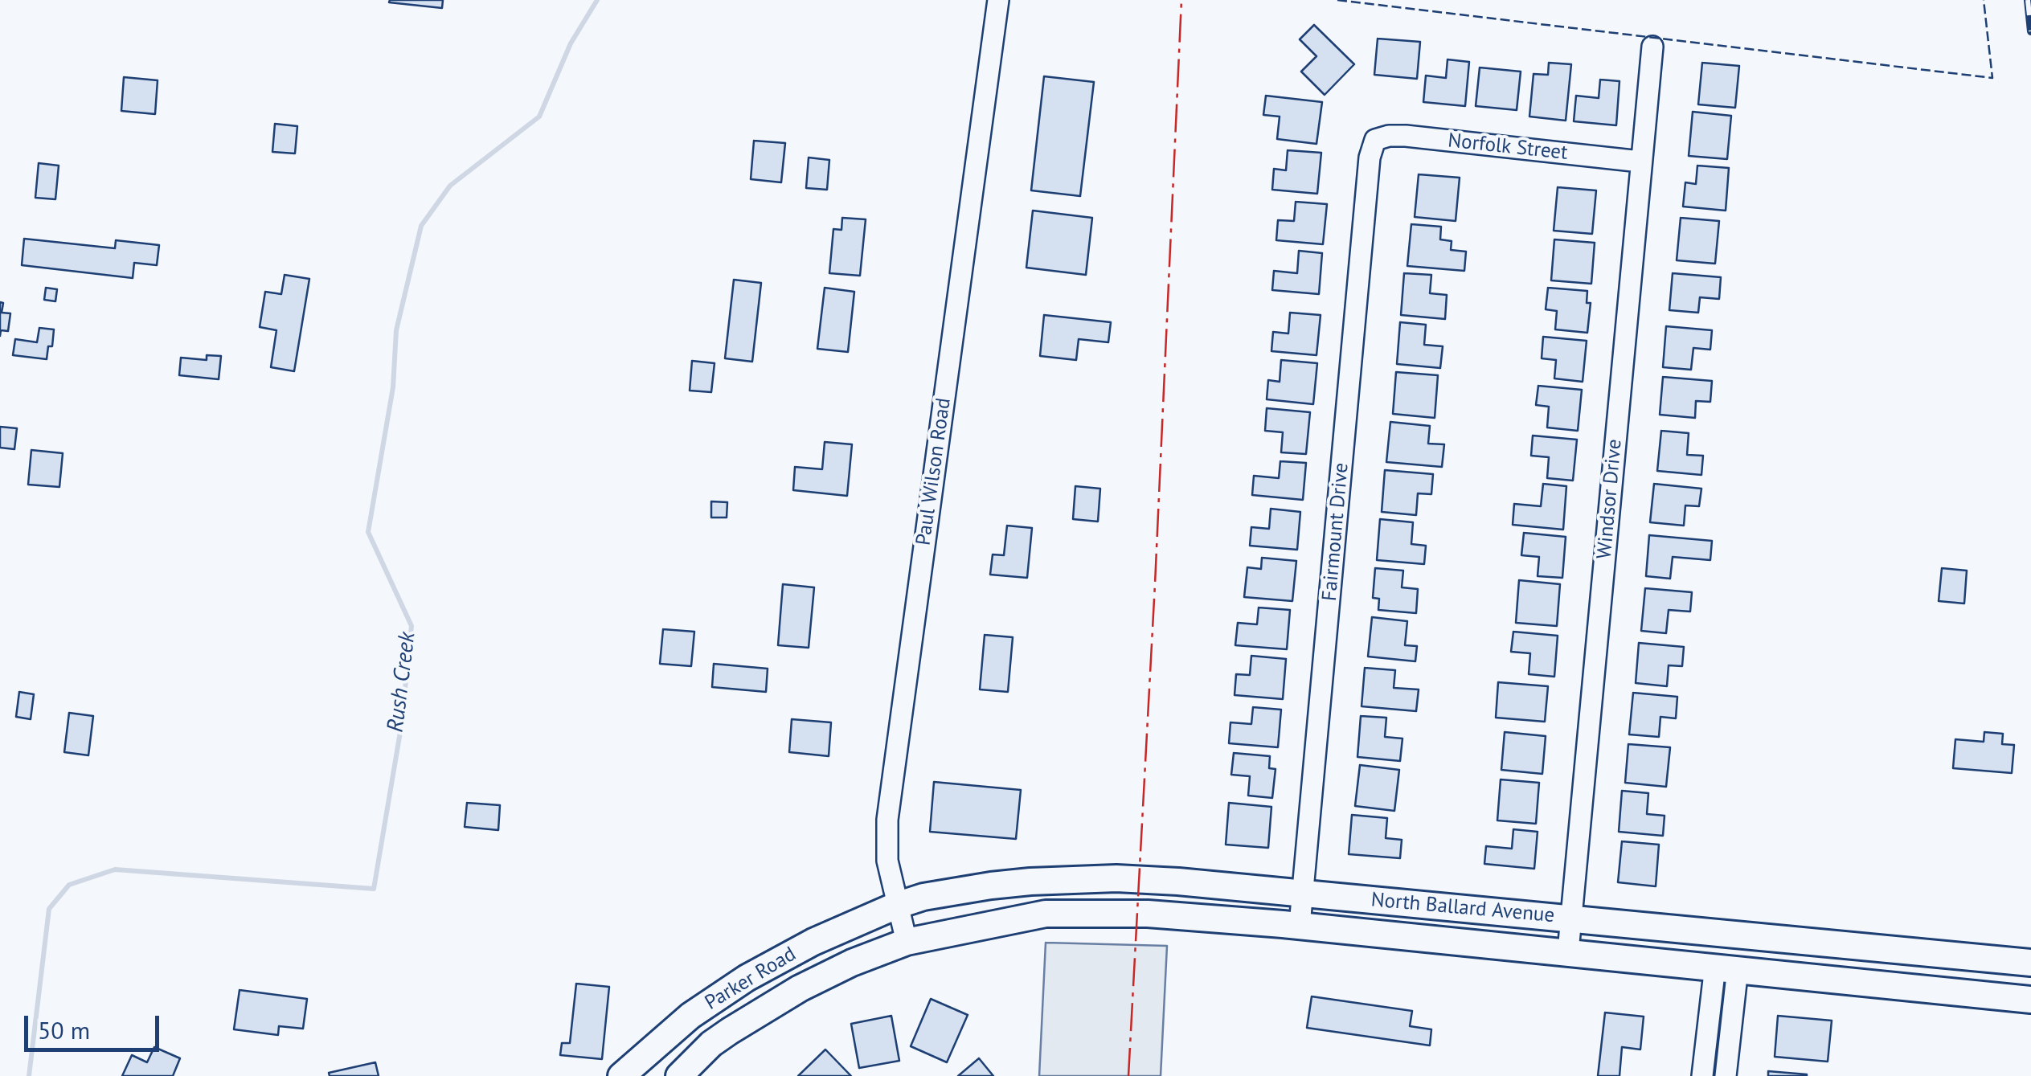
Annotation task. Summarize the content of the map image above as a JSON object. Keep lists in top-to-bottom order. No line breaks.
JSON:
{"streets":{"main road":["North Ballard Avenue","Parker Road"],"street":["Norfolk Street","Paul Wilson Road","Windsor Drive","Fairmount Drive"]},"crossings":[["Norfolk Street","Windsor Drive"],["Norfolk Street","Fairmount Drive"],["Paul Wilson Road","North Ballard Avenue"],["Paul Wilson Road","Parker Road"],["Windsor Drive","North Ballard Avenue"],["Fairmount Drive","North Ballard Avenue"],["North Ballard Avenue","Parker Road"]],"water":["Rush Creek"],"scale_bar":"50 m"}
